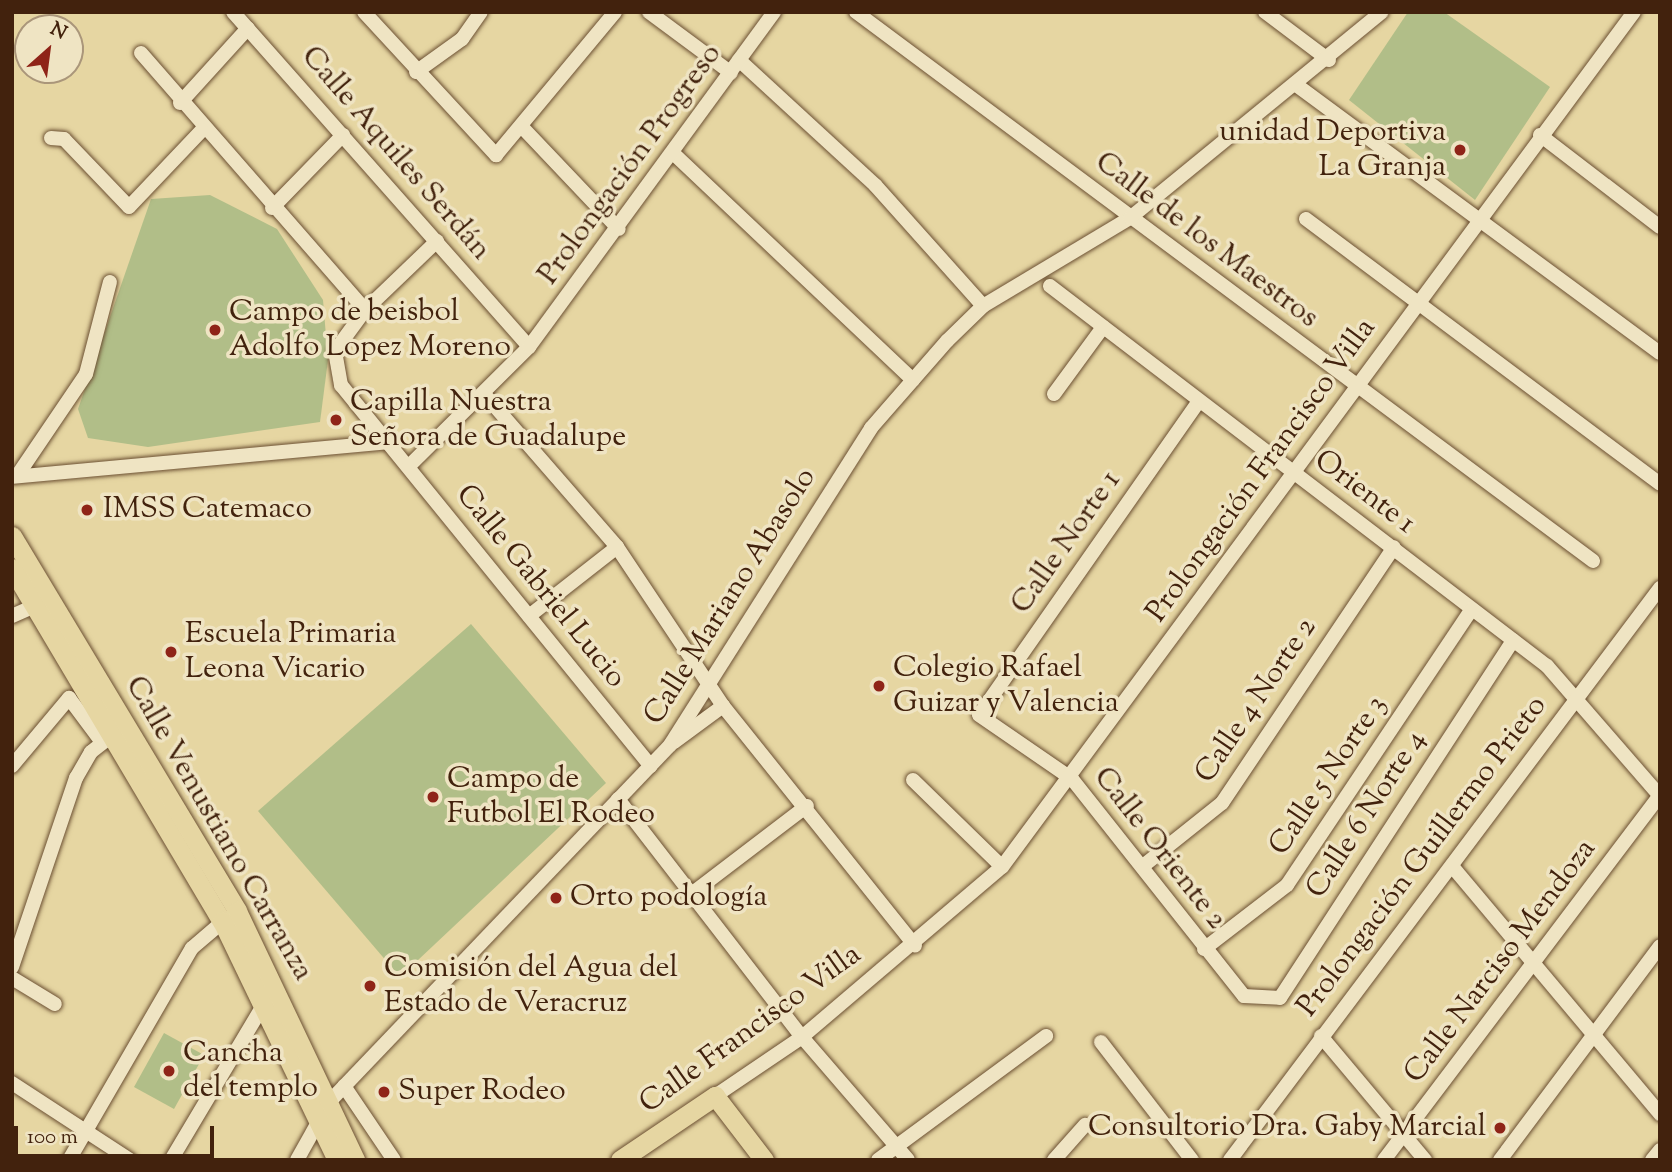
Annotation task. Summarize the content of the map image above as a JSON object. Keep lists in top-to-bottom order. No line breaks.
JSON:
{"streets":{"main road":["Calle Venustiano Carranza","Calle Francisco Villa"],"street":["Calle Aquiles Serdán","Prolongación Progreso","Calle de los Maestros","Prolongación Francisco Villa","Oriente 1","Calle Norte 1","Calle Gabriel Lucio","Calle Mariano Abasolo","Calle 4 Norte 2","Calle 5 Norte 3","Calle 6 Norte 4","Calle Oriente 2","Prolongación Guillermo Prieto","Calle Narciso Mendoza"]},"crossings":[["Calle Aquiles Serdán","Prolongación Progreso"],["Prolongación Progreso","Calle Gabriel Lucio"],["Calle de los Maestros","Prolongación Francisco Villa"],["Calle de los Maestros","Calle Mariano Abasolo"],["Prolongación Francisco Villa","Oriente 1"],["Prolongación Francisco Villa","Calle Oriente 2"],["Prolongación Francisco Villa","Calle Francisco Villa"],["Oriente 1","Calle Norte 1"],["Oriente 1","Calle 4 Norte 2"],["Oriente 1","Calle 5 Norte 3"],["Oriente 1","Calle 6 Norte 4"],["Oriente 1","Prolongación Guillermo Prieto"],["Oriente 1","Calle Narciso Mendoza"],["Calle Norte 1","Calle Oriente 2"],["Calle Gabriel Lucio","Calle Mariano Abasolo"],["Calle Mariano Abasolo","Calle Venustiano Carranza"],["Calle 4 Norte 2","Calle Oriente 2"],["Calle 5 Norte 3","Calle Oriente 2"],["Calle 6 Norte 4","Calle Oriente 2"]],"places":["unidad Deportiva La Granja","Campo de beisbol Adolfo Lopez Moreno","Capilla Nuestra Señora de Guadalupe","IMSS Catemaco","Escuela Primaria Leona Vicario","Colegio Rafael Guizar y Valencia","Campo de Futbol El Rodeo","Orto podología","Comisión del Agua del Estado de Veracruz","Cancha del templo","Super Rodeo","Consultorio Dra. Gaby Marcial"],"scale_bar":"100 m","north":"top right"}
